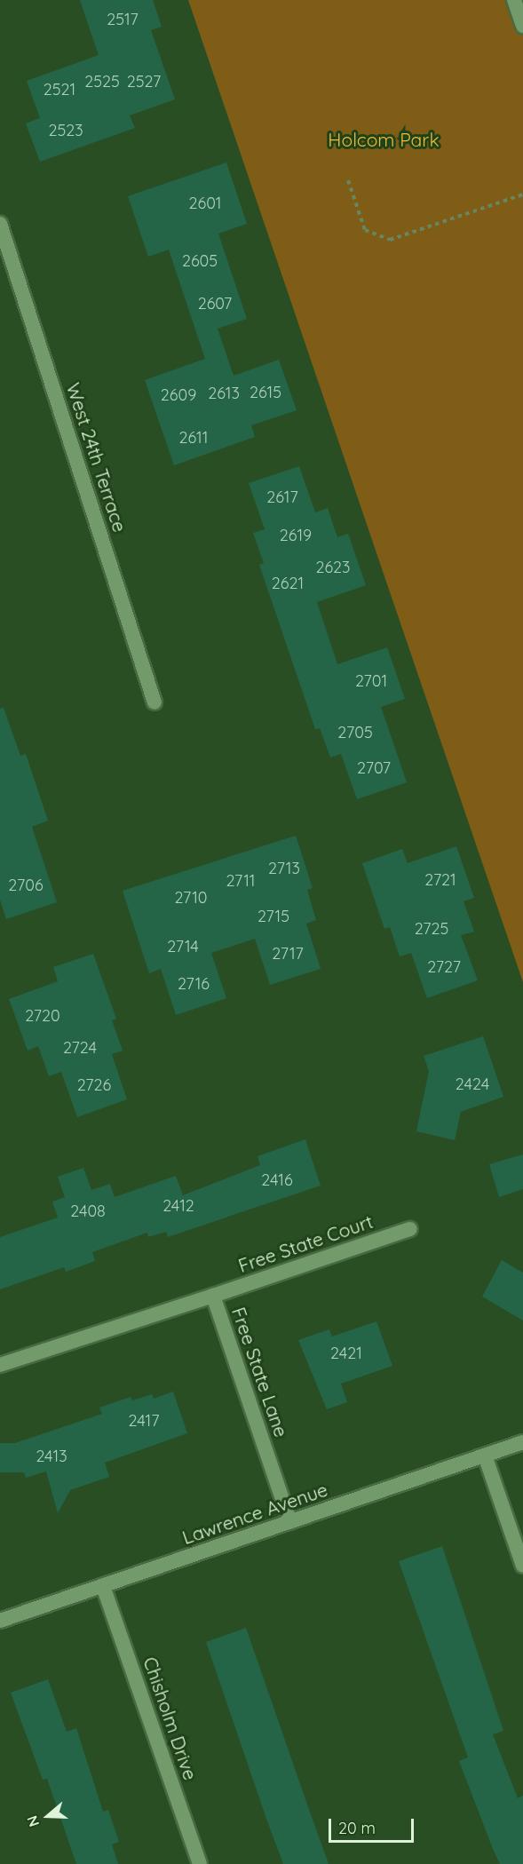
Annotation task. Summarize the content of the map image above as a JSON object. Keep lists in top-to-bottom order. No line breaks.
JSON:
{"streets":{"street":["West 24th Terrace","Free State Court","Free State Lane","Lawrence Avenue","Chisholm Drive"]},"crossings":[["Free State Court","Free State Lane"],["Free State Lane","Lawrence Avenue"],["Lawrence Avenue","Chisholm Drive"]],"parks":["Holcom Park"],"house_numbers":["2517","2525","2527","2521","2523","2601","2605","2607","2615","2613","2609","2611","2617","2619","2623","2621","2701","2705","2707","2713","2721","2711","2706","2710","2715","2725","2714","2717","2727","2716","2720","2724","2424","2726","2416","2412","2408","2421","2417","2413"],"scale_bar":"20 m","north":"left"}
